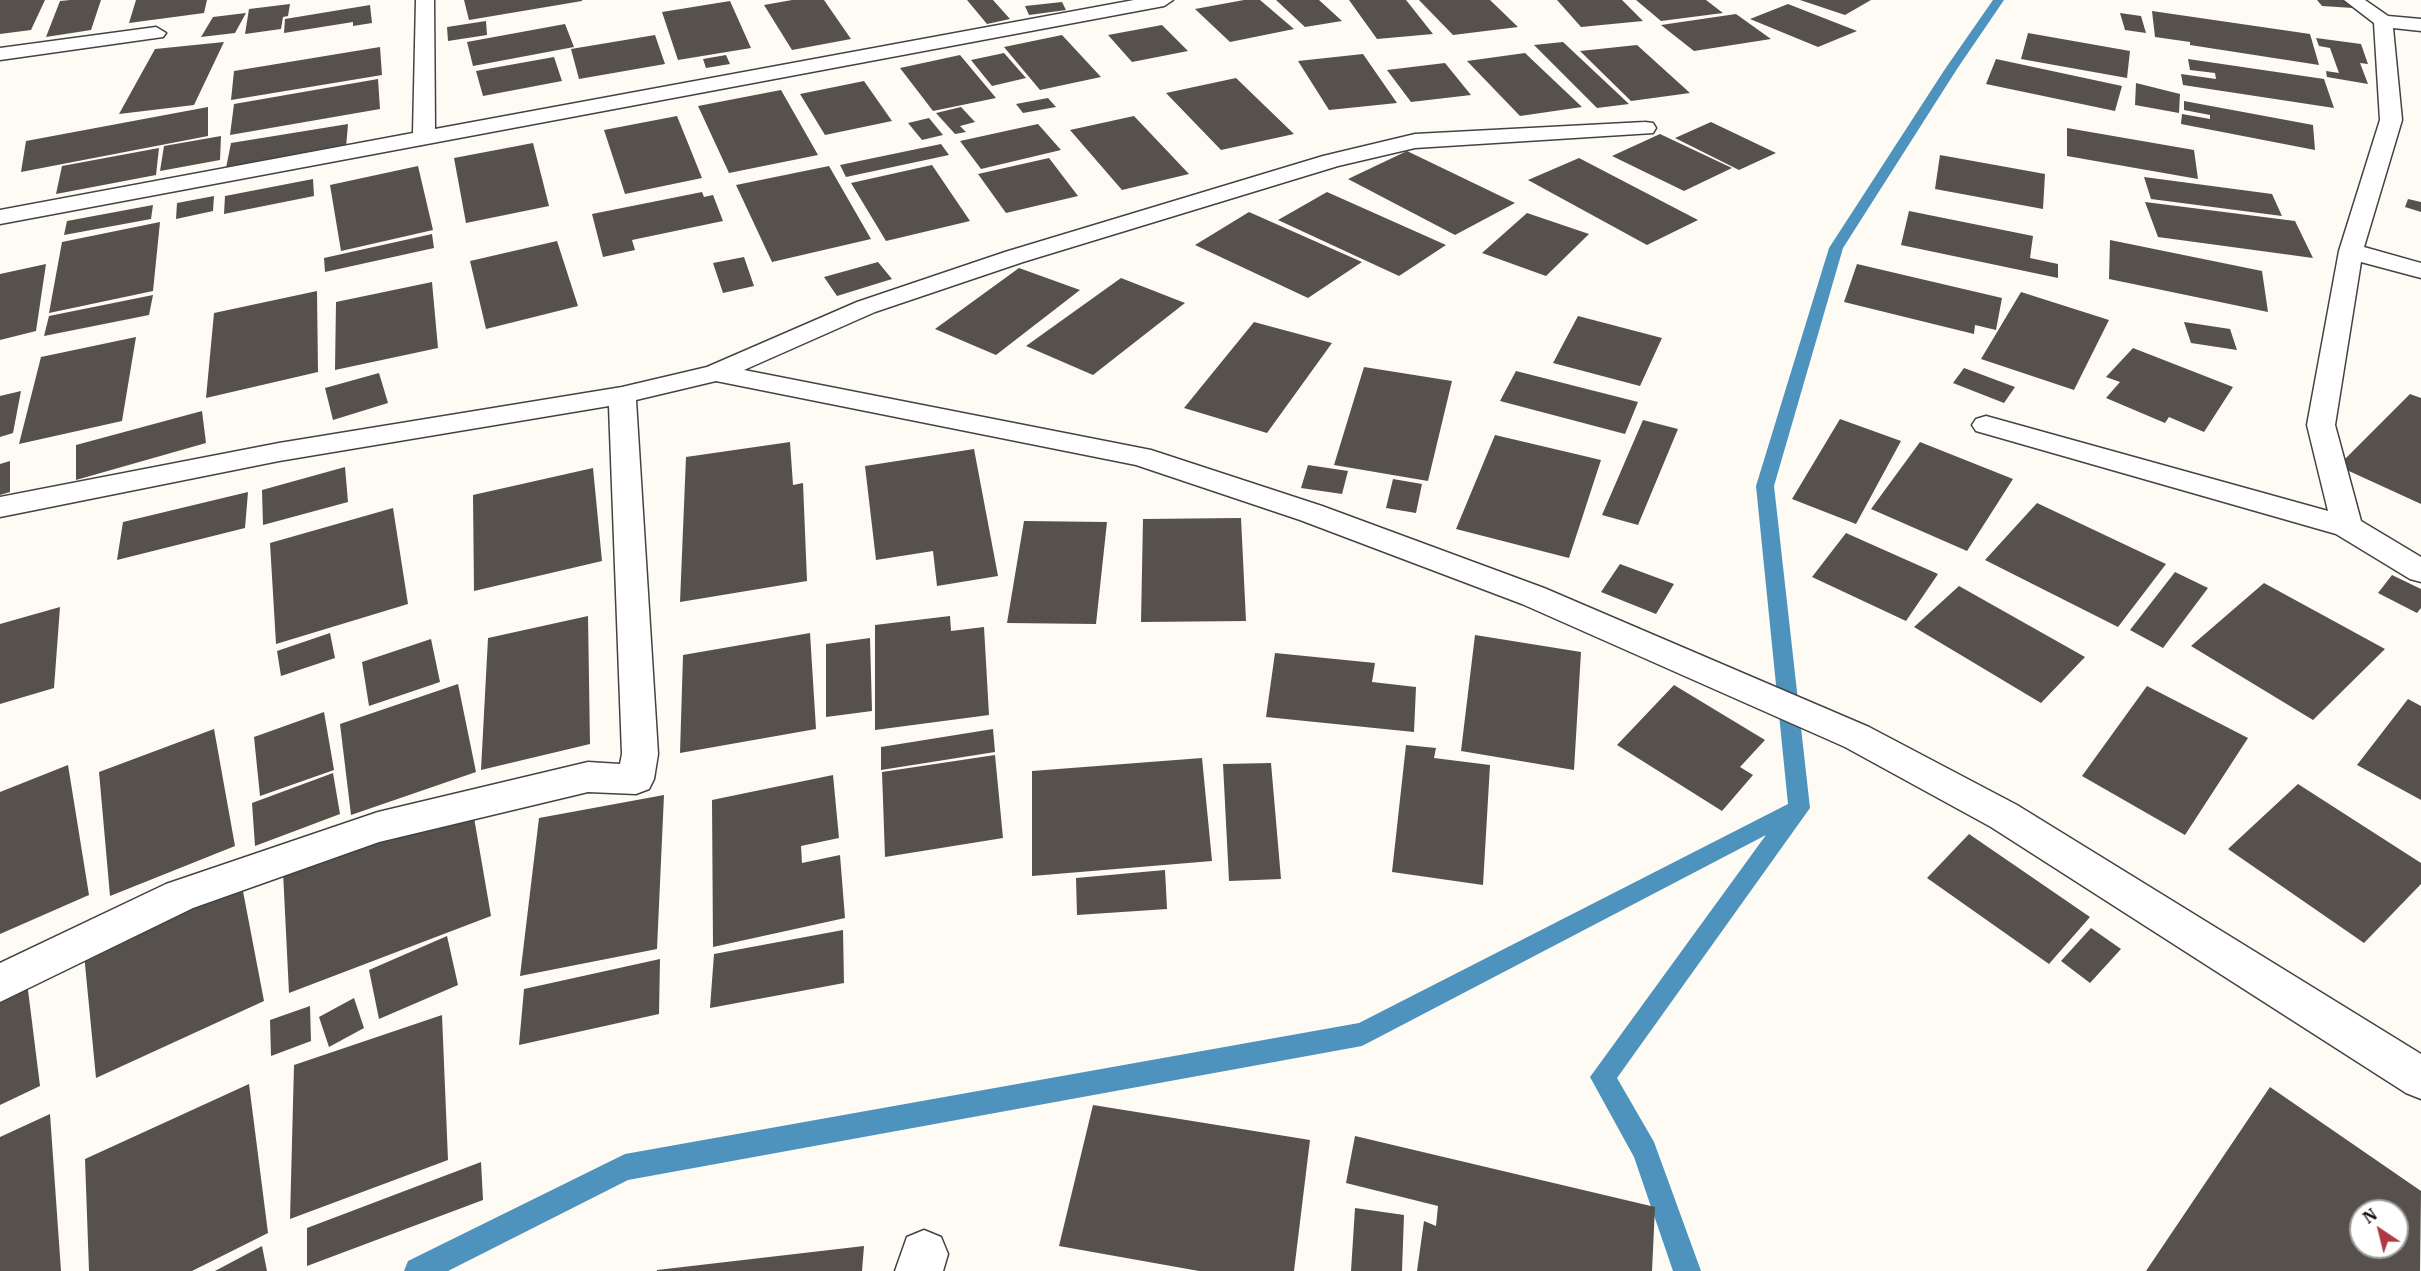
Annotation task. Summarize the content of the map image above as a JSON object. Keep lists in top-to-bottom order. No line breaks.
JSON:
{"north":"top left"}
